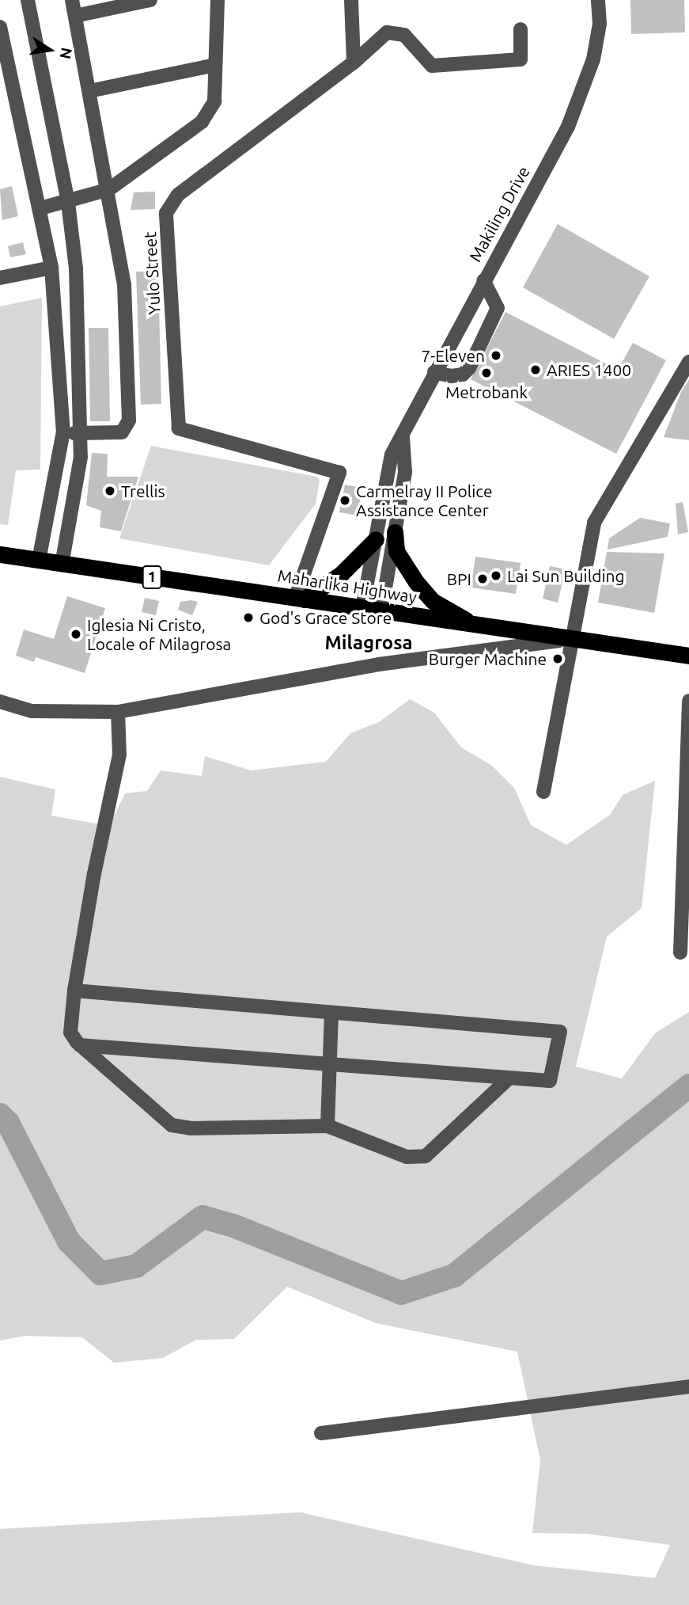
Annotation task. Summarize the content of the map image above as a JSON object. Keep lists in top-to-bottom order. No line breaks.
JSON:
{"streets":{"highway":["1","Maharlika Highway"],"street":["Makiling Drive","Yulo Street"]},"crossings":[["Makiling Drive","Maharlika Highway"],["Yulo Street","Maharlika Highway"]],"districts":["Milagrosa"],"places":["7-Eleven","ARIES 1400","Metrobank","Trellis","Carmelray II Police Assistance Center","Lai Sun Building","BPI","God's Grace Store","Iglesia Ni Cristo, Locale of Milagrosa","Burger Machine"],"north":"right"}
